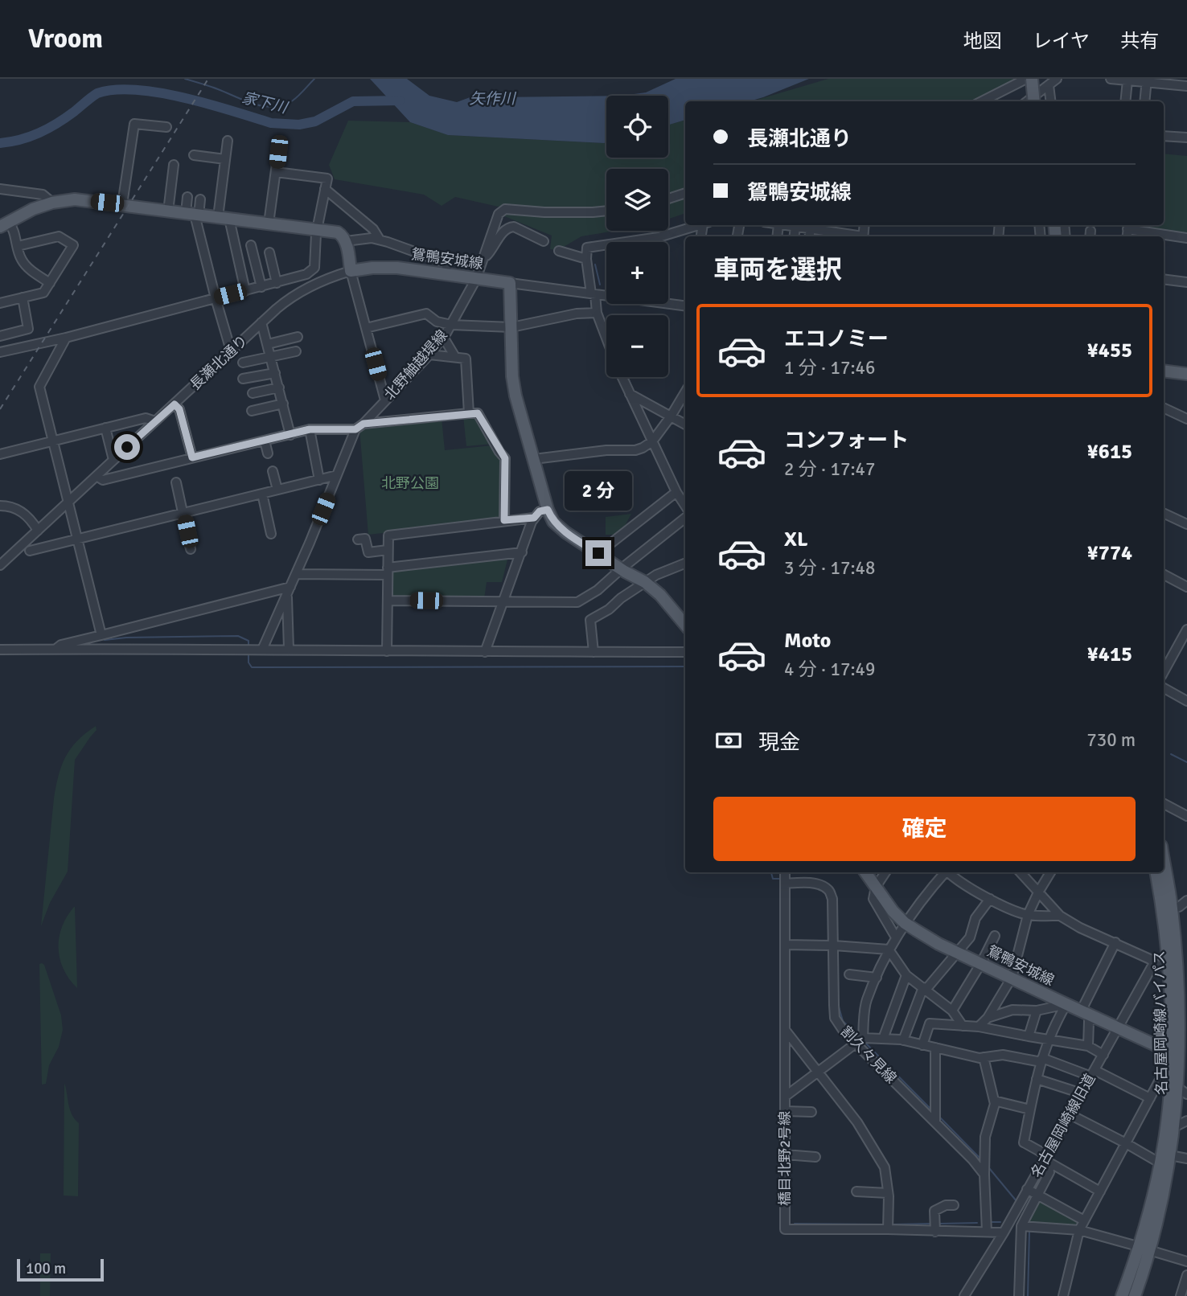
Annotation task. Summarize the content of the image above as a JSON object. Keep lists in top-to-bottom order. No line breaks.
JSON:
{"streets":{"main road":["鴛鴨安城線","名古屋岡崎線バイパス"],"street":["長瀬北通り","北野舳越堤線","割久々見線","名古屋岡崎線旧道","橋目北野2号線"]},"crossings":[["鴛鴨安城線","長瀬北通り"],["鴛鴨安城線","北野舳越堤線"],["鴛鴨安城線","名古屋岡崎線バイパス"],["鴛鴨安城線","名古屋岡崎線旧道"],["名古屋岡崎線バイパス","名古屋岡崎線旧道"],["割久々見線","橋目北野2号線"],["名古屋岡崎線旧道","橋目北野2号線"]],"water":["矢作川","家下川"],"parks":["北野公園"],"scale_bar":"100 m","page":{"header":"Vroom","nav":["地図","レイヤ","共有"],"map_buttons":["+","−"],"banner":["長瀬北通り","鴛鴨安城線"],"heading":"車両を選択","list":[{"name":"エコノミー","note":"1 分 · 17:46","value":"¥455"},{"name":"コンフォート","note":"2 分 · 17:47","value":"¥615"},{"name":"XL","note":"3 分 · 17:48","value":"¥774"},{"name":"Moto","note":"4 分 · 17:49","value":"¥415"}],"bubble":"2 分","pay":["現金","730 m"],"buttons":"確定","scale":"100 m"}}
